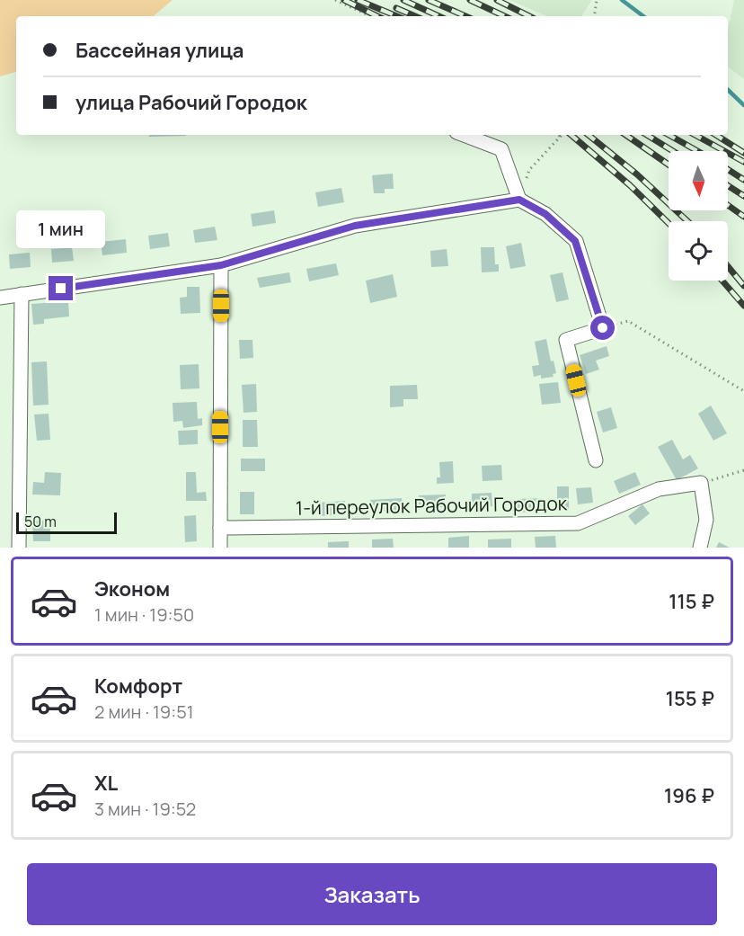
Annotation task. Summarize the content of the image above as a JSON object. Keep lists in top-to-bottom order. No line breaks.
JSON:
{"streets":{"street":["1-й переулок Рабочий Городок"]},"scale_bar":"50 m","north":"bottom","page":{"banner":["Бассейная улица","улица Рабочий Городок"],"bubble":"1 мин","scale":"50 m","list":[{"name":"Эконом","note":"1 мин · 19:50","value":"115 ₽"},{"name":"Комфорт","note":"2 мин · 19:51","value":"155 ₽"},{"name":"XL","note":"3 мин · 19:52","value":"196 ₽"}],"buttons":"Заказать"}}
